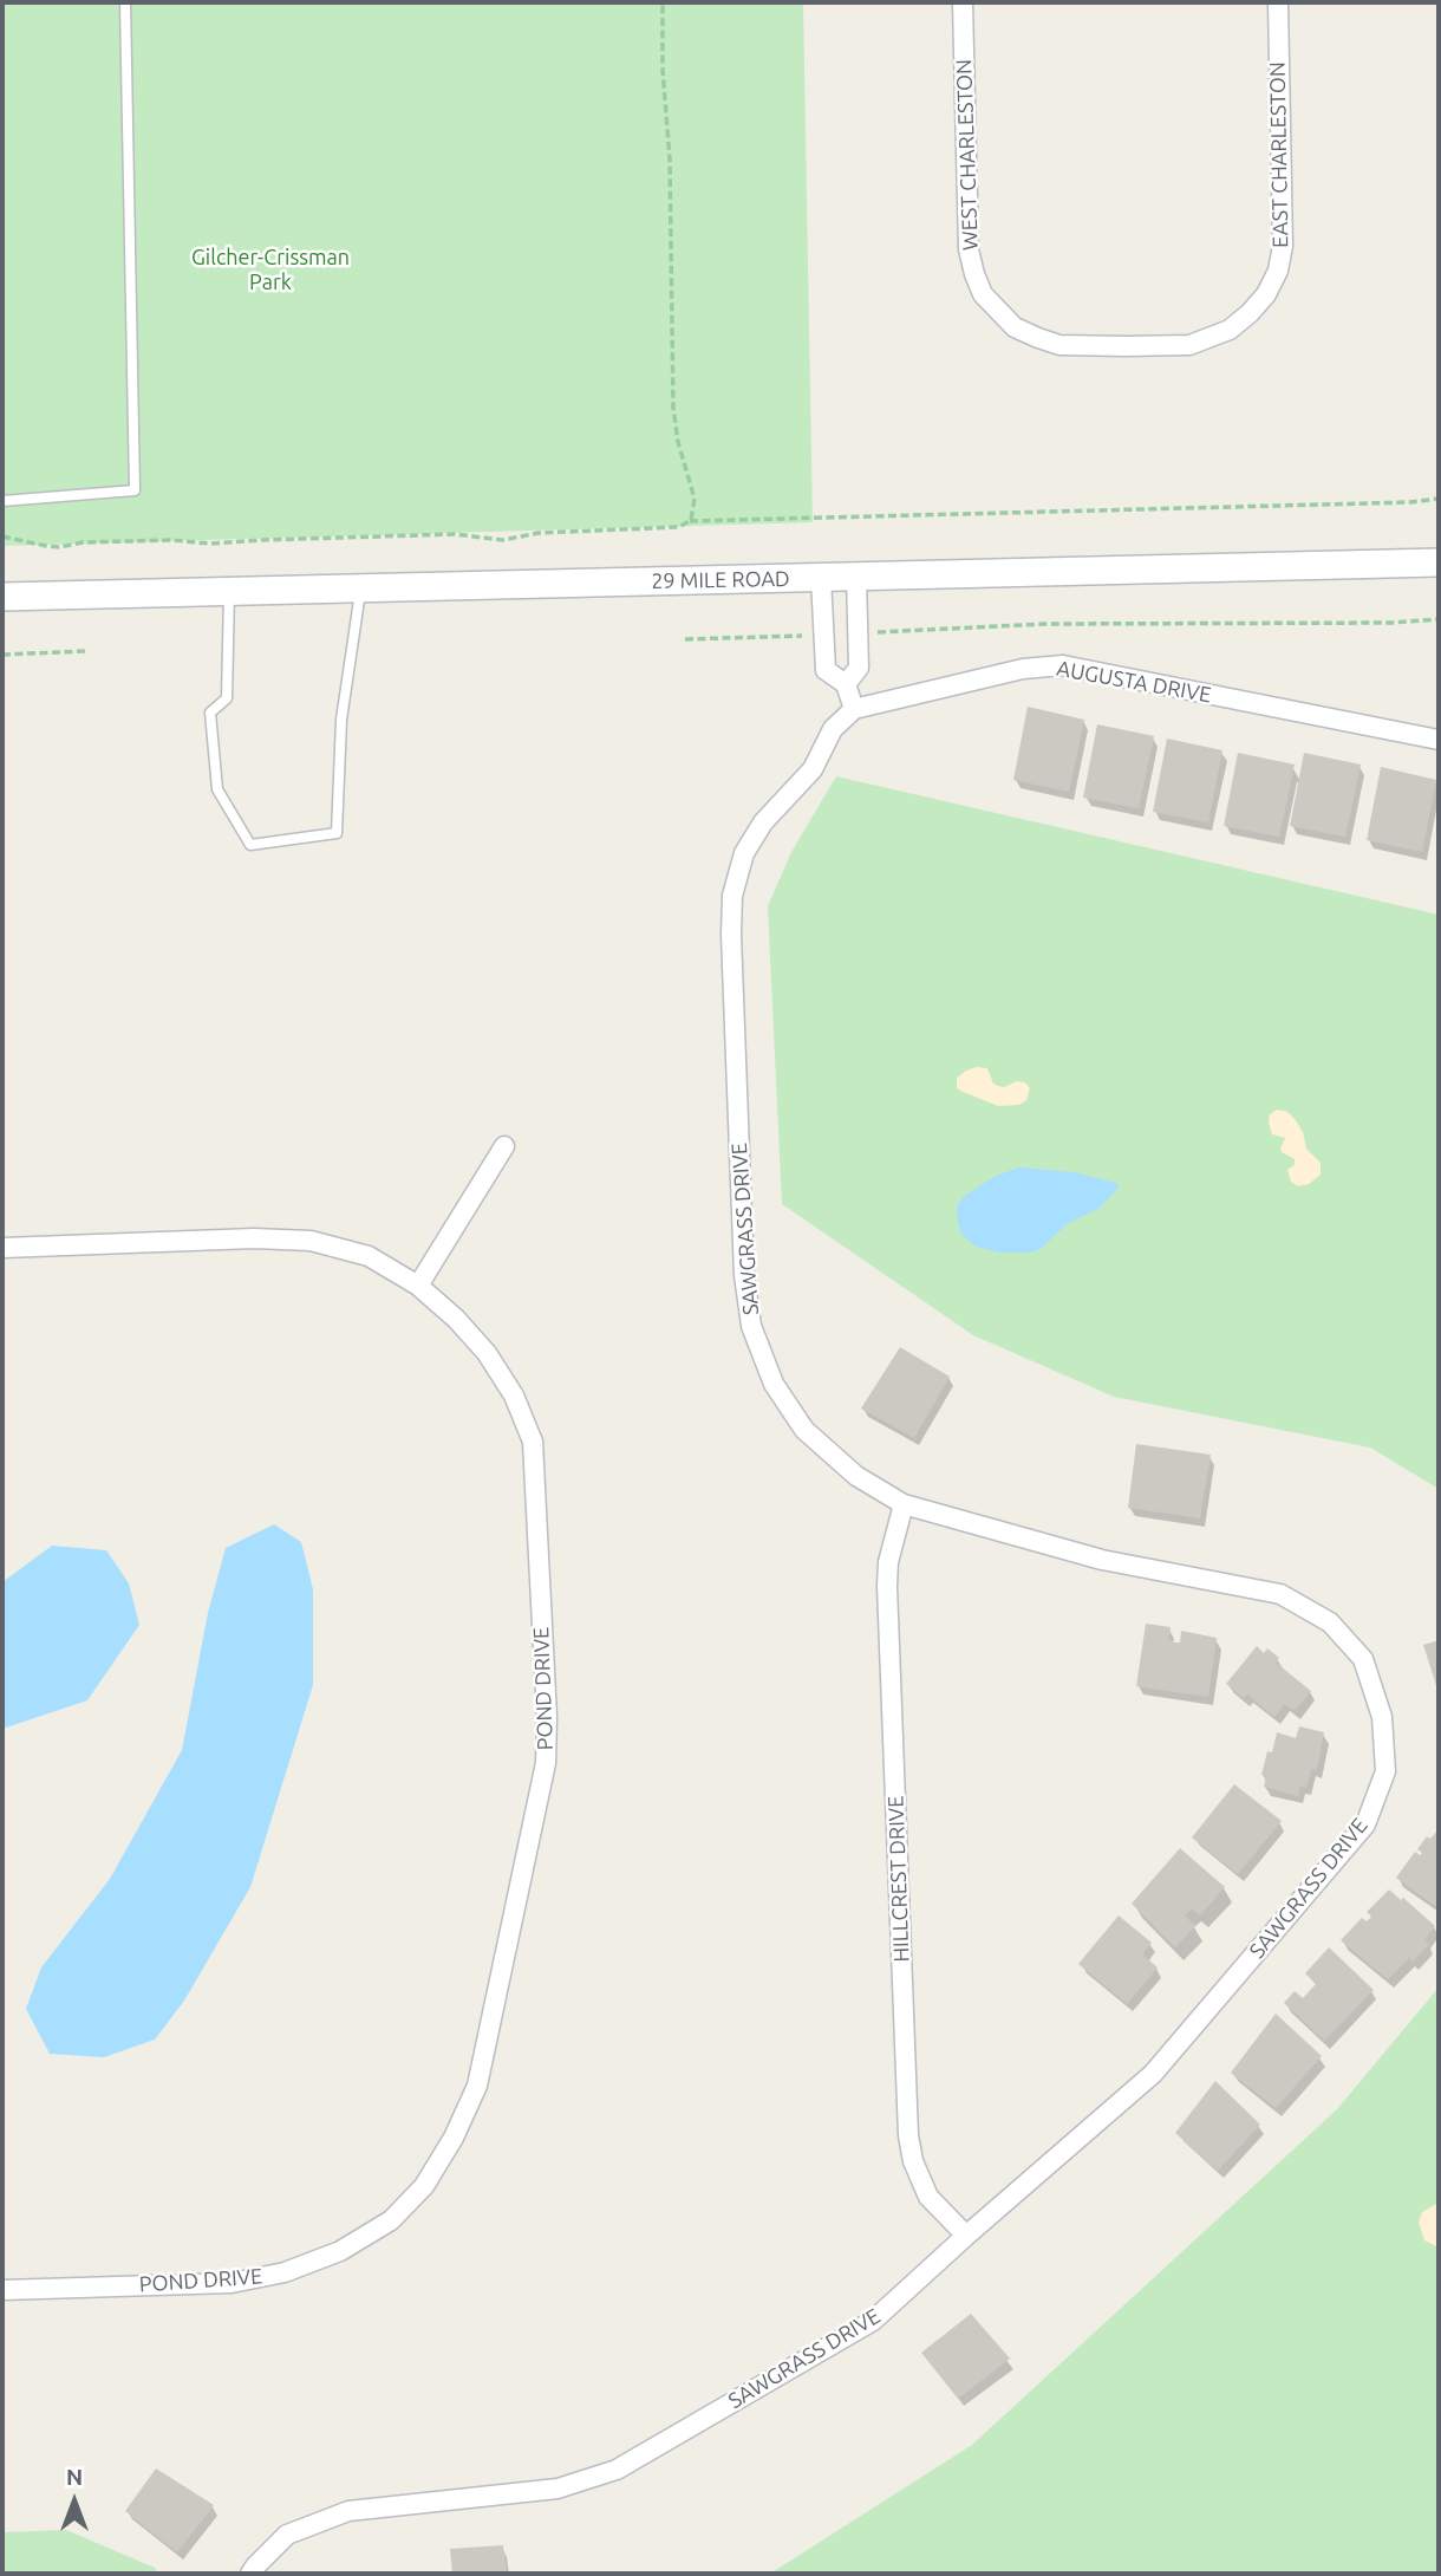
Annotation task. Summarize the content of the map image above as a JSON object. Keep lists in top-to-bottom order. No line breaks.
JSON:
{"streets":{"street":["WEST CHARLESTON","EAST CHARLESTON","29 MILE ROAD","AUGUSTA DRIVE","SAWGRASS DRIVE","POND DRIVE","HILLCREST DRIVE"]},"crossings":[["WEST CHARLESTON","EAST CHARLESTON"],["AUGUSTA DRIVE","SAWGRASS DRIVE"],["SAWGRASS DRIVE","HILLCREST DRIVE"]],"parks":["Gilcher-Crissman Park"],"north":"top"}
